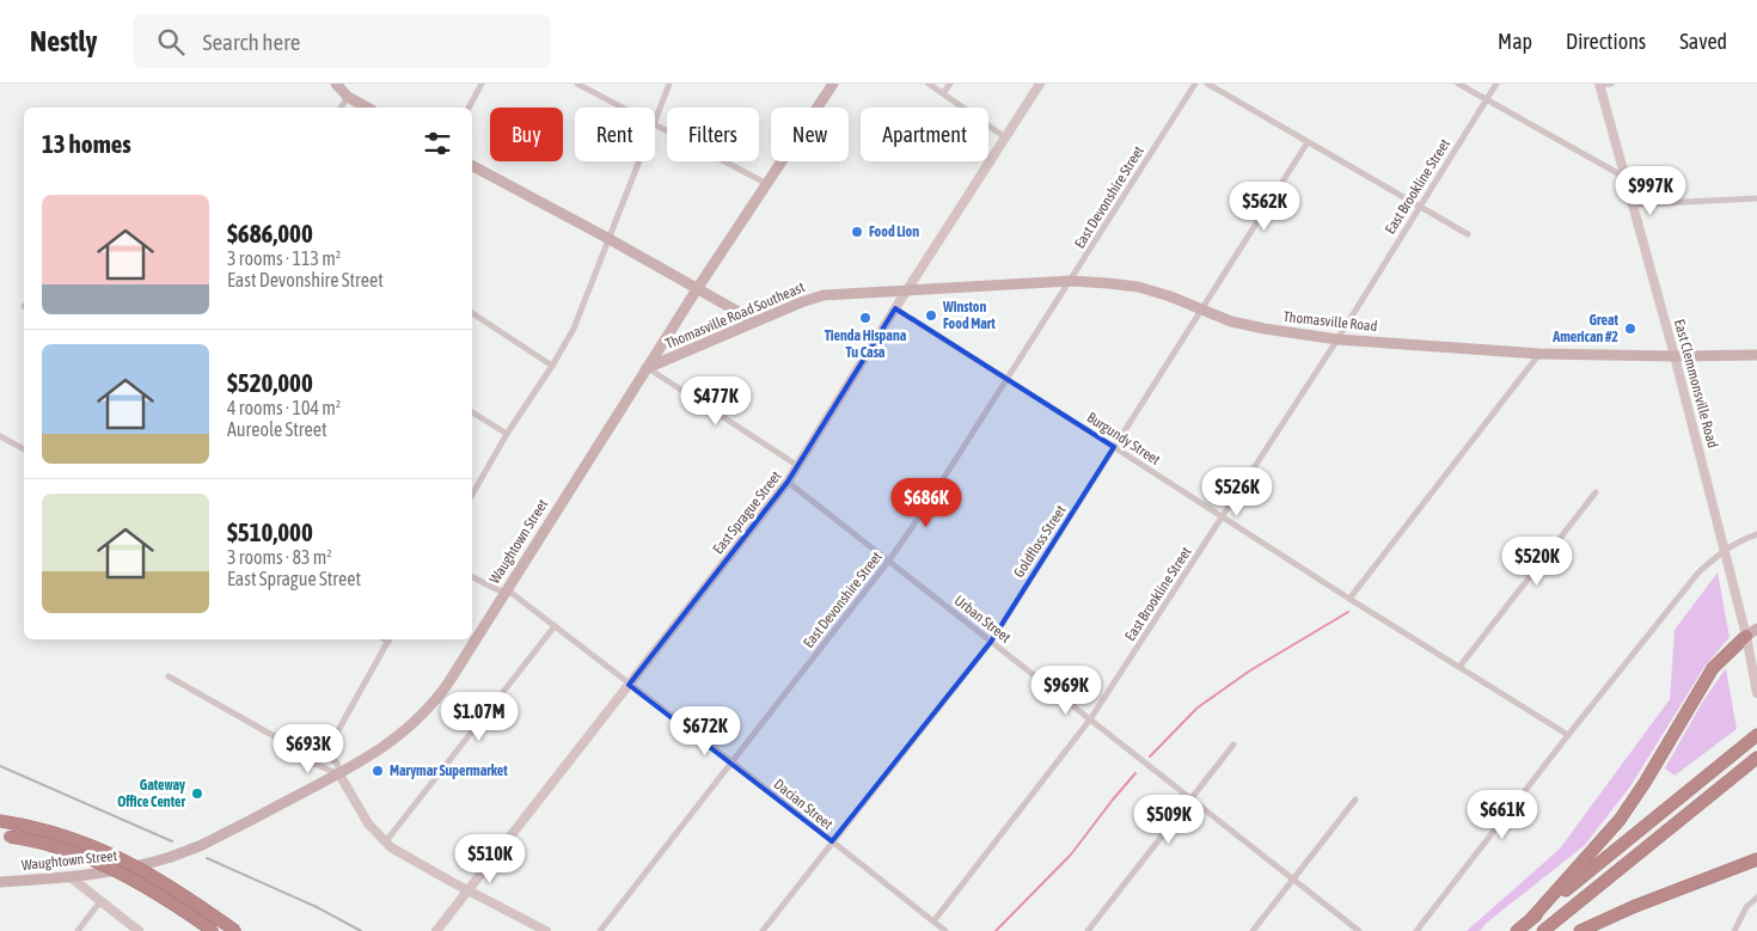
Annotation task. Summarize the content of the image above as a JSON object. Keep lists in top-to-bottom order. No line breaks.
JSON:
{"streets":{"main road":["Thomasville Road Southeast","Thomasville Road","East Clemmonsville Road","East Sprague Street","Waughtown Street"],"street":["East Brookline Street","East Devonshire Street","Burgundy Street","Goldfloss Street","Urban Street","Dacian Street"]},"crossings":[["East Brookline Street","Thomasville Road"],["East Brookline Street","Burgundy Street"],["East Brookline Street","Urban Street"],["East Brookline Street","Dacian Street"],["East Devonshire Street","Thomasville Road"],["East Devonshire Street","Burgundy Street"],["East Devonshire Street","Urban Street"],["East Devonshire Street","Dacian Street"],["Thomasville Road Southeast","Thomasville Road"],["Thomasville Road Southeast","East Sprague Street"],["Thomasville Road Southeast","Waughtown Street"],["Thomasville Road","East Clemmonsville Road"],["Thomasville Road","East Sprague Street"],["Thomasville Road","Goldfloss Street"],["Burgundy Street","East Sprague Street"],["Burgundy Street","Goldfloss Street"],["East Sprague Street","Urban Street"],["East Sprague Street","Dacian Street"],["Waughtown Street","Dacian Street"],["Goldfloss Street","Urban Street"],["Goldfloss Street","Dacian Street"]],"places":["Food Lion","Winston Food Mart","Tienda Hispana Tu Casa","Great American #2","Marymar Supermarket","Gateway Office Center"],"page":{"header":"Nestly","search":"Search here","nav":["Map","Directions","Saved"],"chip":["Buy","Rent","Filters","New","Apartment"],"heading":"13 homes","price":["$997K","$562K","$477K","$526K","$686K","$520K","$969K","$1.07M","$672K","$693K","$661K","$509K","$510K"],"list":[{"name":"$686,000","note":"3 rooms · 113 m² · East Devonshire Street"},{"name":"$520,000","note":"4 rooms · 104 m² · Aureole Street"},{"name":"$510,000","note":"3 rooms · 83 m² · East Sprague Street"}]}}
